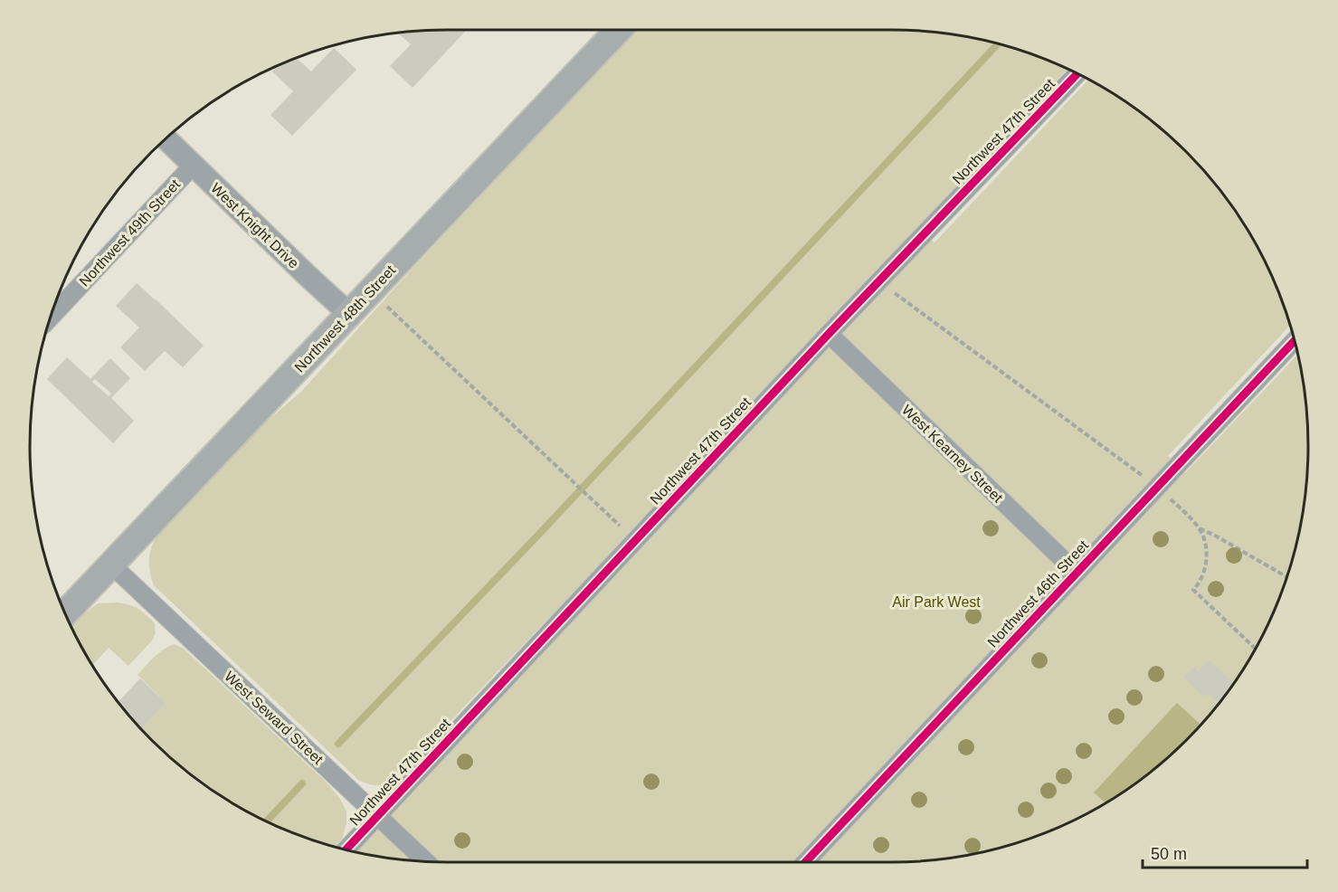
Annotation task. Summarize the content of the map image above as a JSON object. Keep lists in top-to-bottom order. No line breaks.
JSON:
{"streets":{"main road":["Northwest 48th Street"],"street":["Northwest 47th Street","West Knight Drive","Northwest 49th Street","West Kearney Street","Northwest 46th Street","West Seward Street"]},"crossings":[["Northwest 47th Street","West Kearney Street"],["Northwest 47th Street","West Seward Street"],["West Knight Drive","Northwest 49th Street"],["West Knight Drive","Northwest 48th Street"],["Northwest 48th Street","West Seward Street"],["West Kearney Street","Northwest 46th Street"]],"parks":["Air Park West"],"scale_bar":"50 m"}
